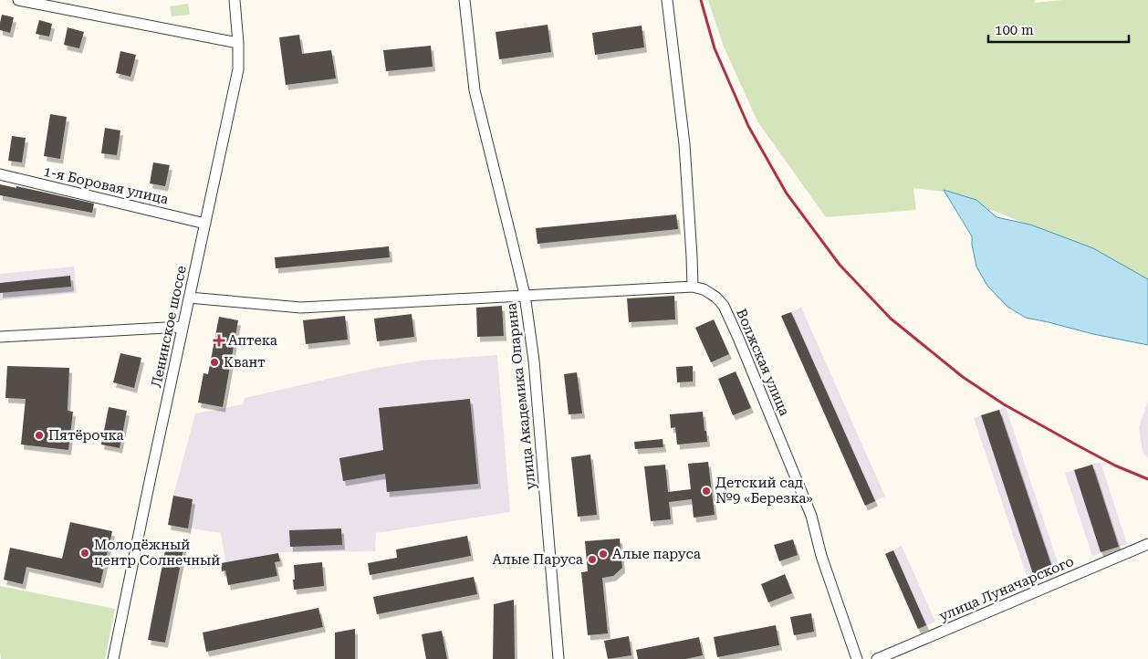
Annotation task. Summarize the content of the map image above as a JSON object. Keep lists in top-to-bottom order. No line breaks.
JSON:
{"streets":{"street":["1-я Боровая улица","Ленинское шоссе","Волжская улица","улица Академика Опарина","улица Луначарского"]},"crossings":[["1-я Боровая улица","Ленинское шоссе"]],"places":{"health":["Аптека"],"other":["Квант","Пятёрочка","Детский сад №9 «Березка»","Молодёжный центр Солнечный","Алые паруса","Алые Паруса"]},"scale_bar":"100 m"}
